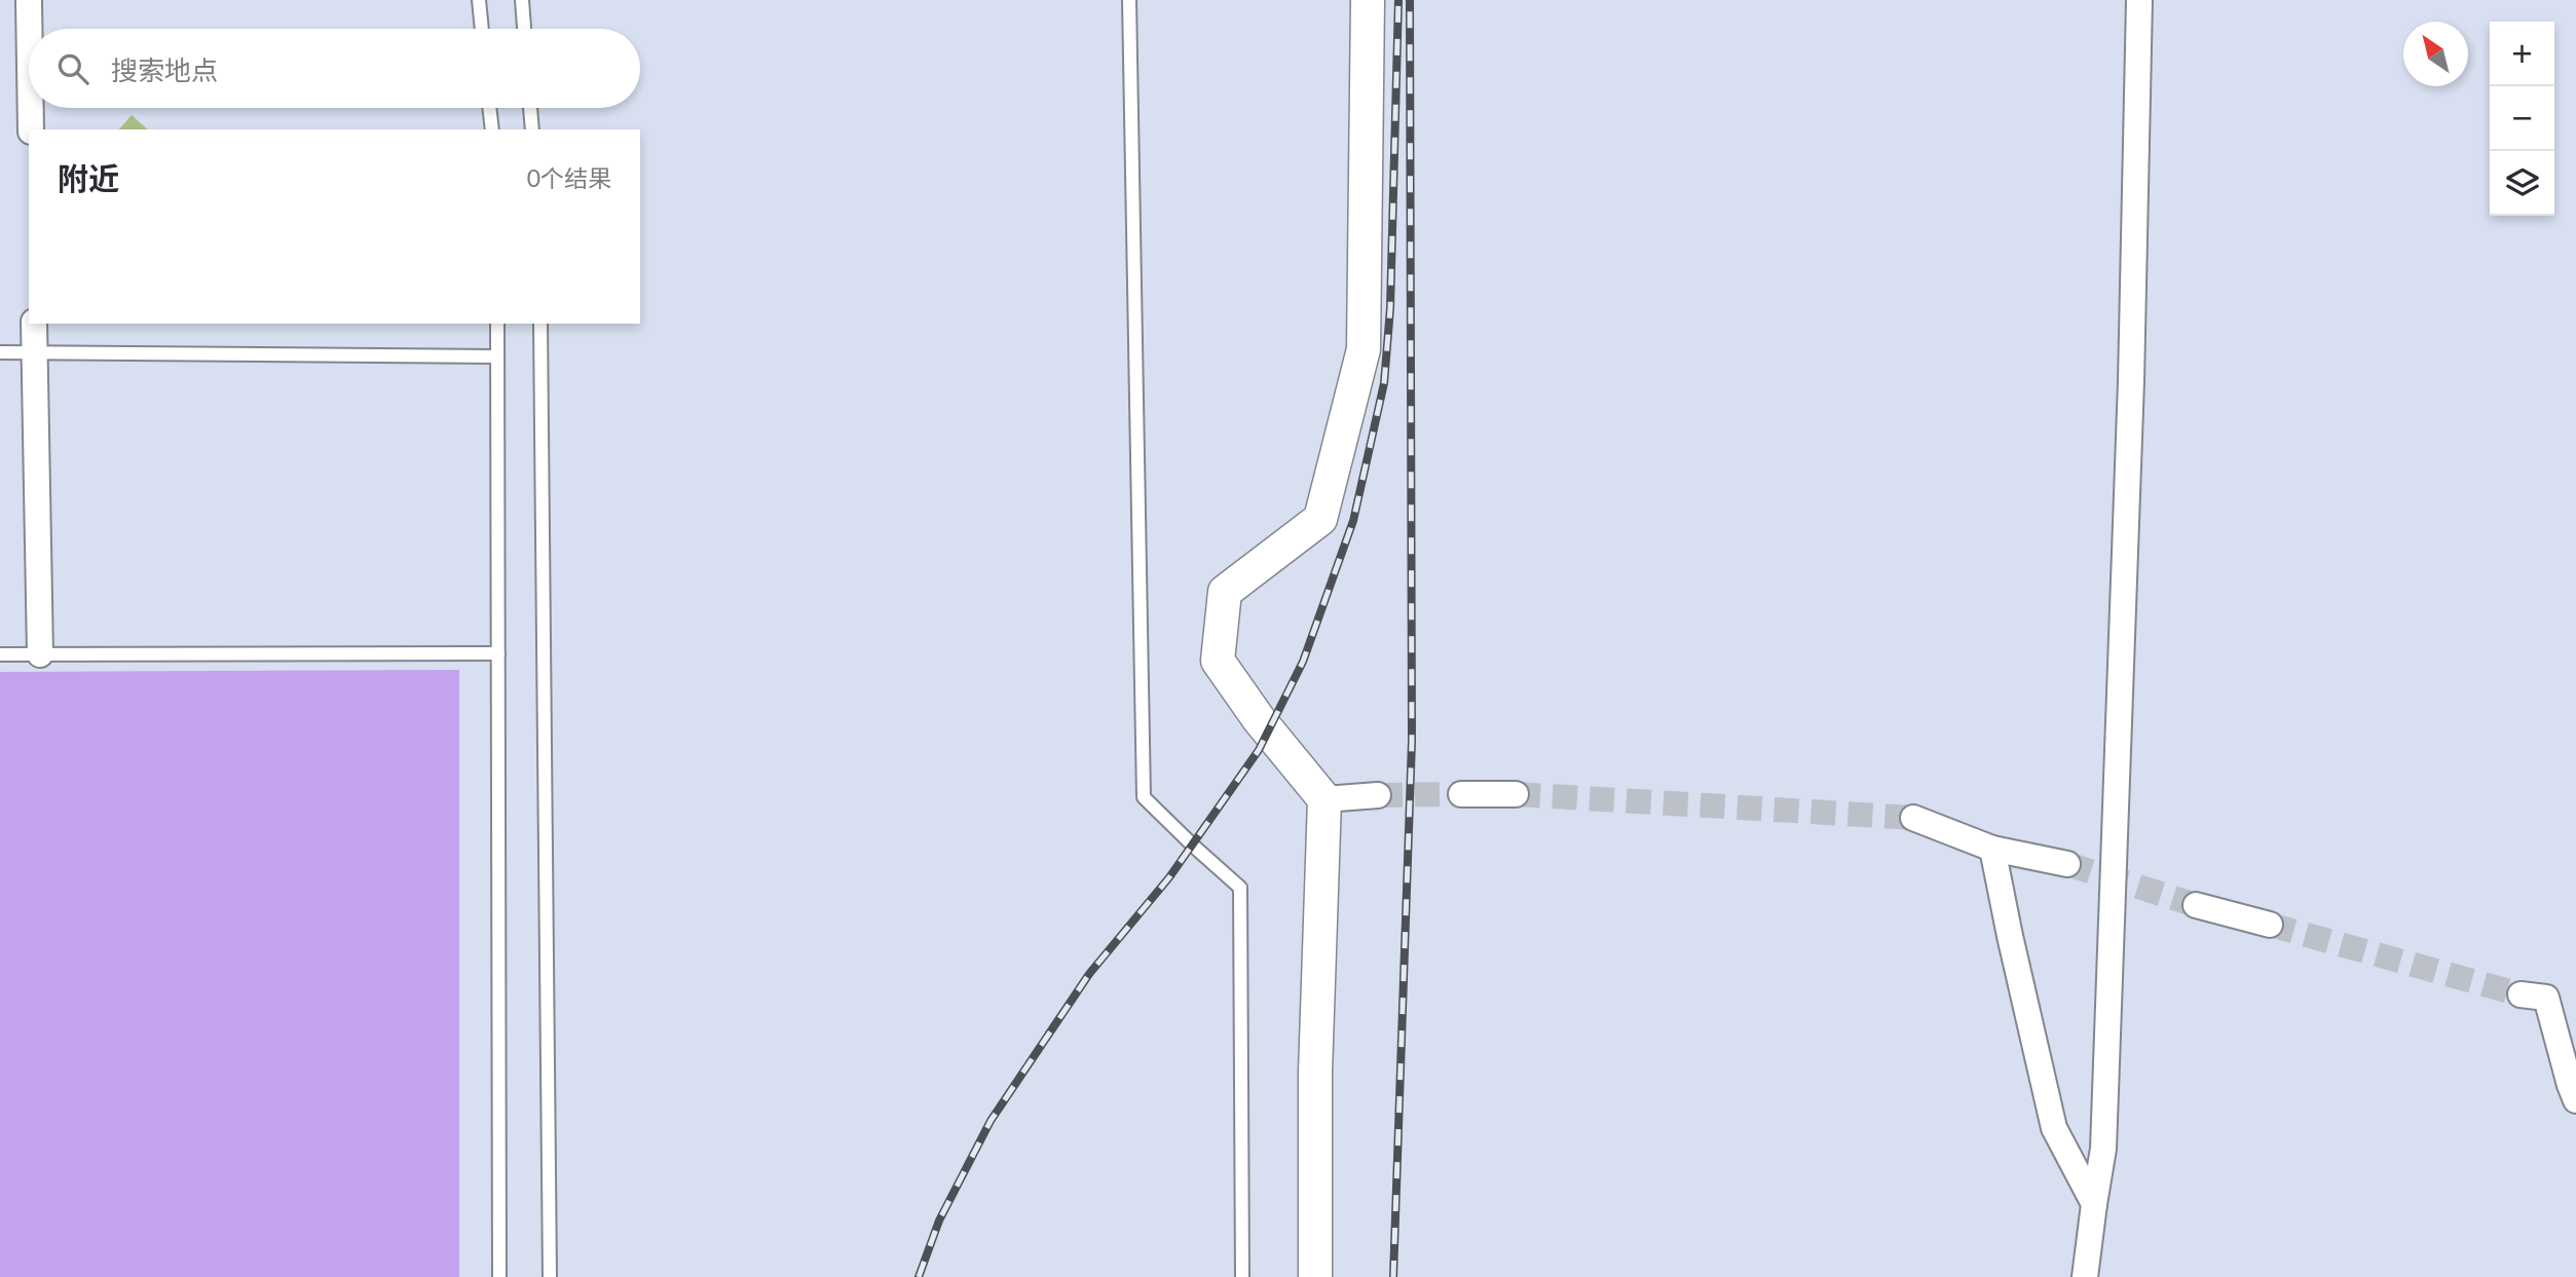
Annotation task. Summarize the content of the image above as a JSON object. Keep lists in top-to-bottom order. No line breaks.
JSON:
{"north":"top left","page":{"map_buttons":["+","−"],"search":"搜索地点","heading":["附近","0个结果"]}}
